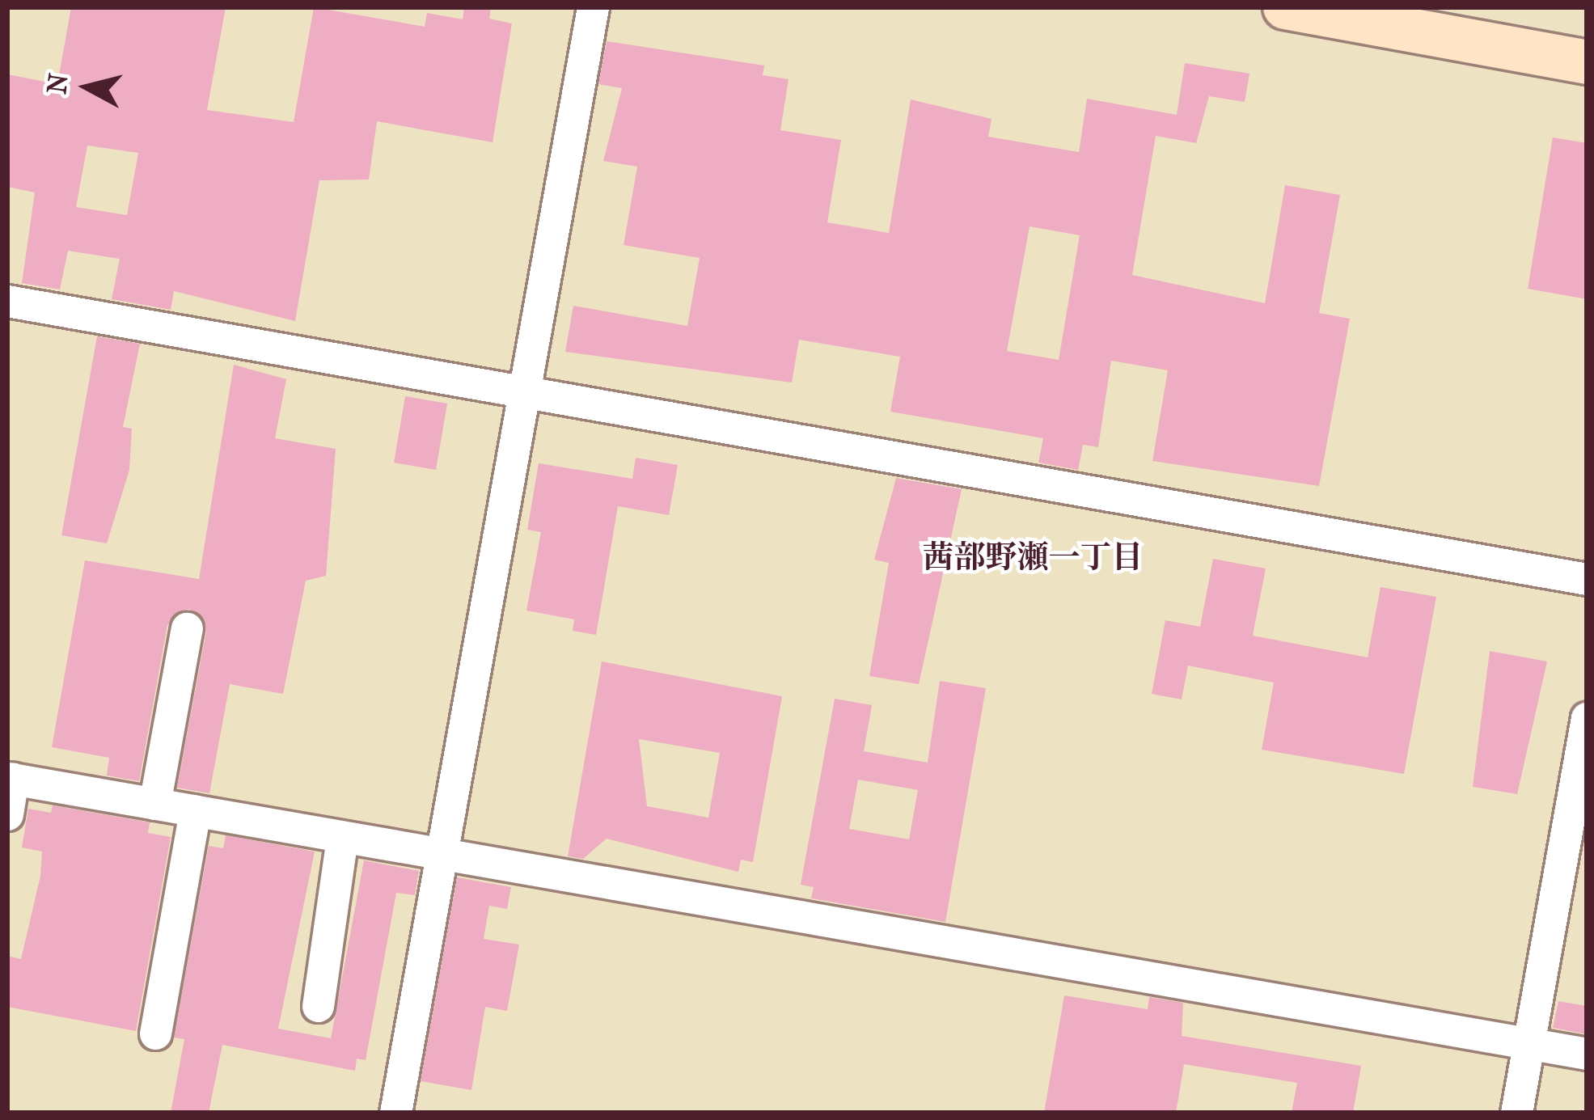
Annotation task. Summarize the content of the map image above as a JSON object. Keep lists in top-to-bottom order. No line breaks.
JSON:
{"districts":["茜部野瀬一丁目"],"north":"left"}
